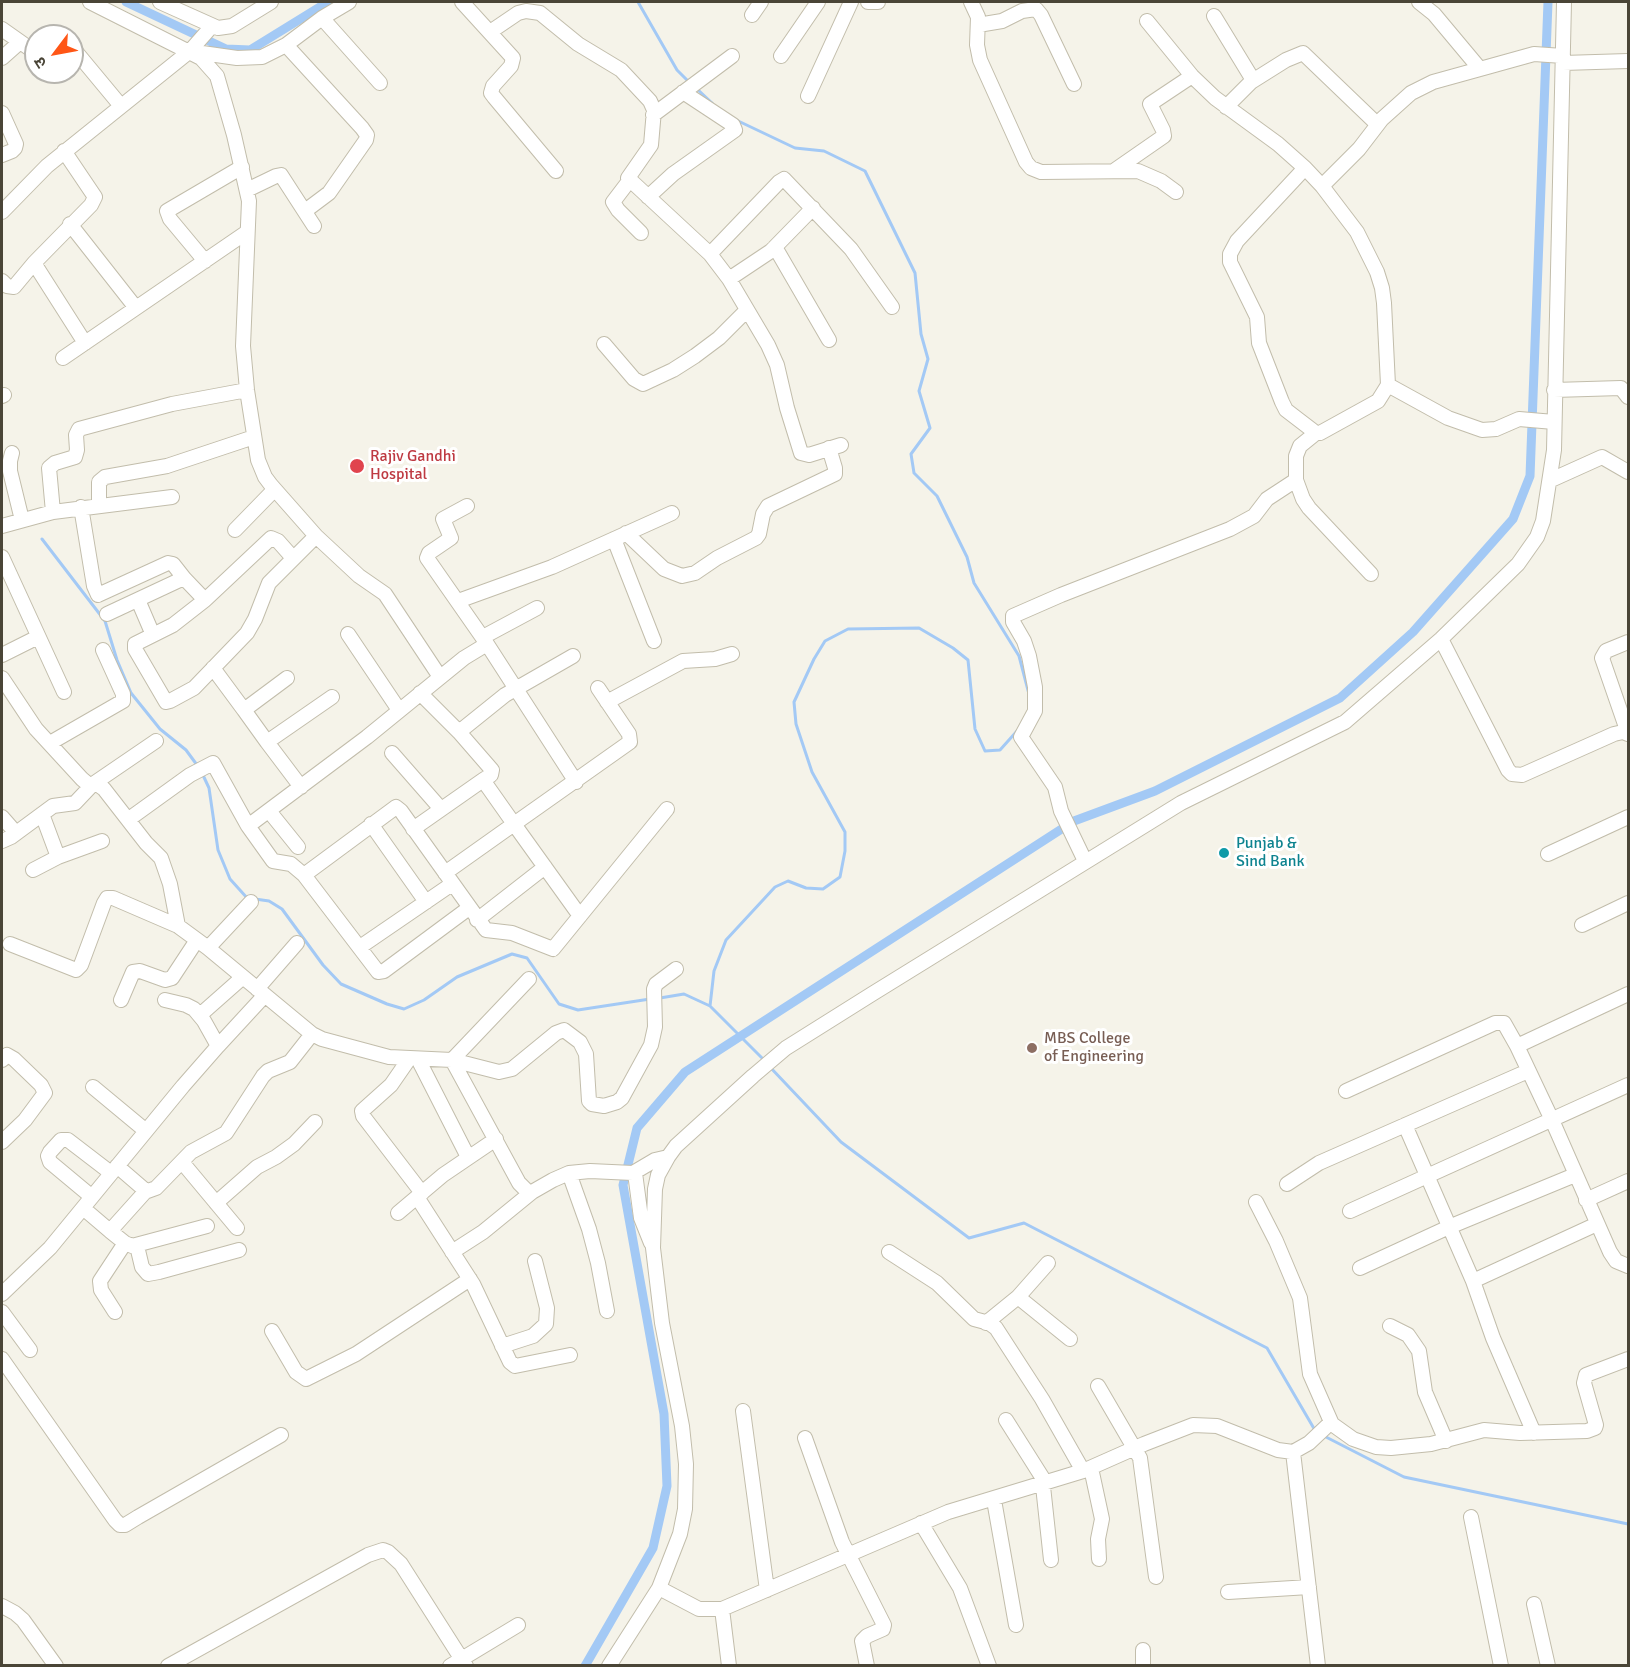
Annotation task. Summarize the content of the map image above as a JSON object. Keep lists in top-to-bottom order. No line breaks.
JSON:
{"places":["Rajiv Gandhi Hospital","Punjab & Sind Bank","MBS College of Engineering"],"north":"bottom left"}
